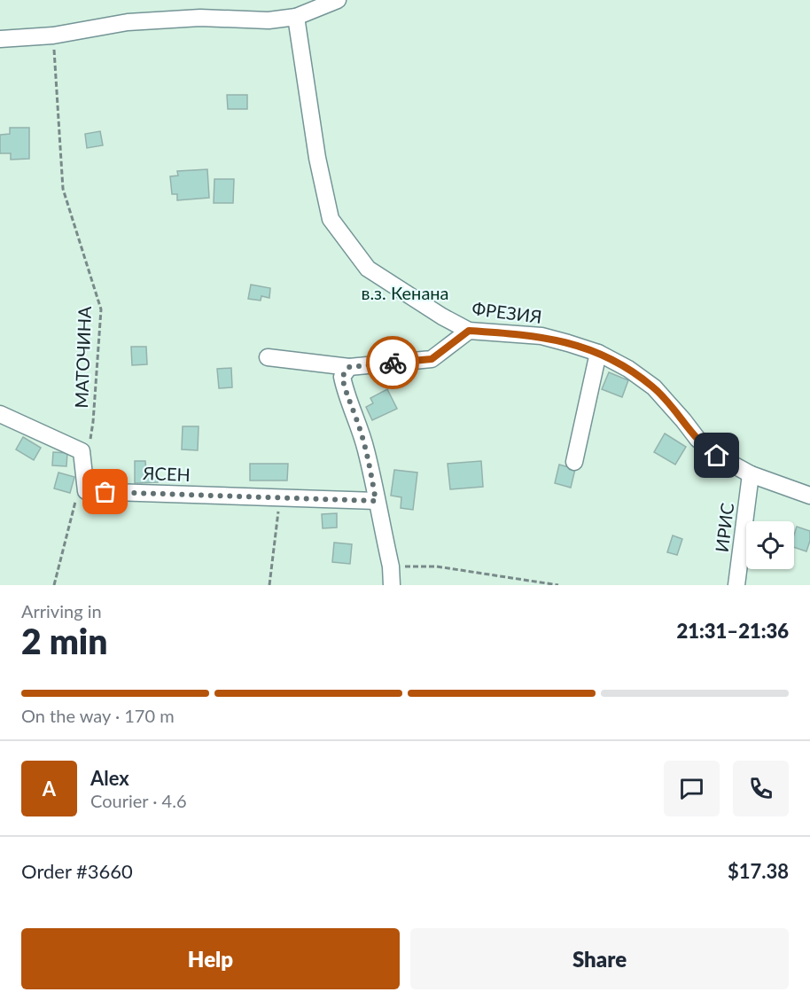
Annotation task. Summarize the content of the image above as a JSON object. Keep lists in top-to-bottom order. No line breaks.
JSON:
{"streets":{"street":["ФРЕЗИЯ","ЯСЕН","ИРИС"],"path":["МАТОЧИНА"]},"crossings":[["ФРЕЗИЯ","ИРИС"]],"parks":["в.з. Кенана"],"page":{"heading":["2 min","Arriving in","21:31–21:36"],"panel":["Alex","Courier · 4.6","Order #3660","$17.38"],"bar":"On the way · 170 m","round":"A","buttons":["Help","Share"]}}
